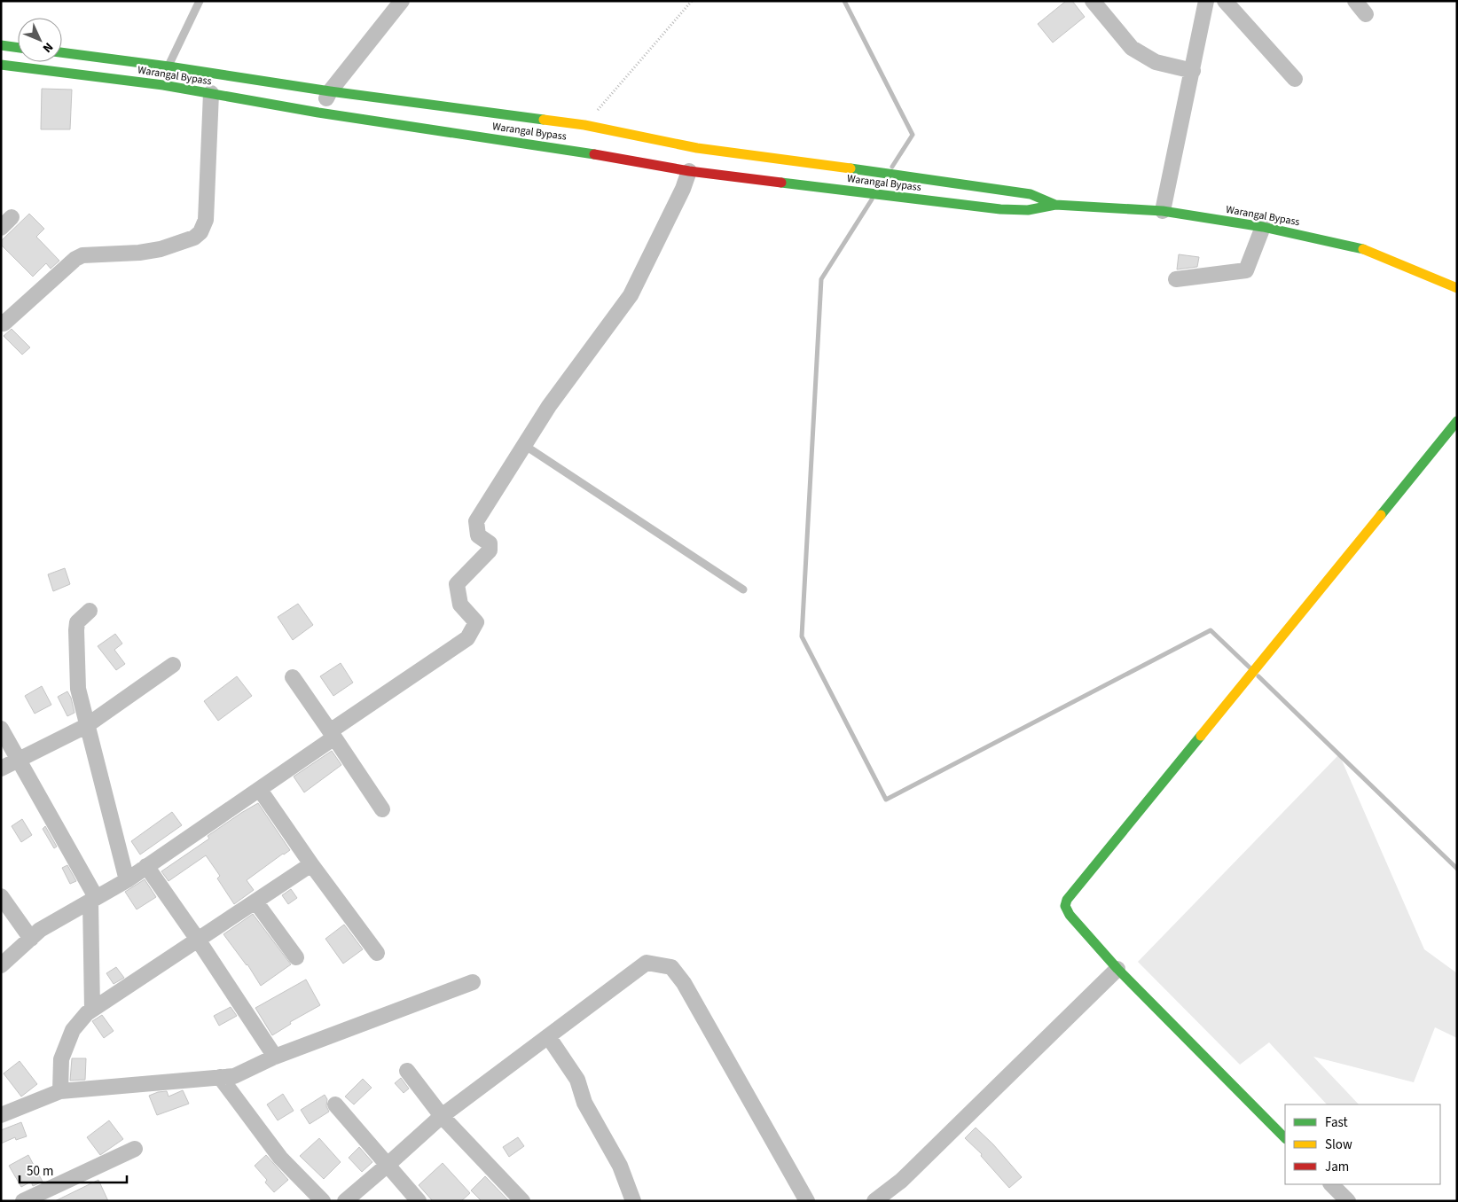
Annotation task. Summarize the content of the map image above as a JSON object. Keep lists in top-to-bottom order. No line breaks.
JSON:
{"streets":{"main road":["Warangal Bypass"]},"legend":["Fast","Slow","Jam"],"scale_bar":"50 m","north":"bottom right"}
